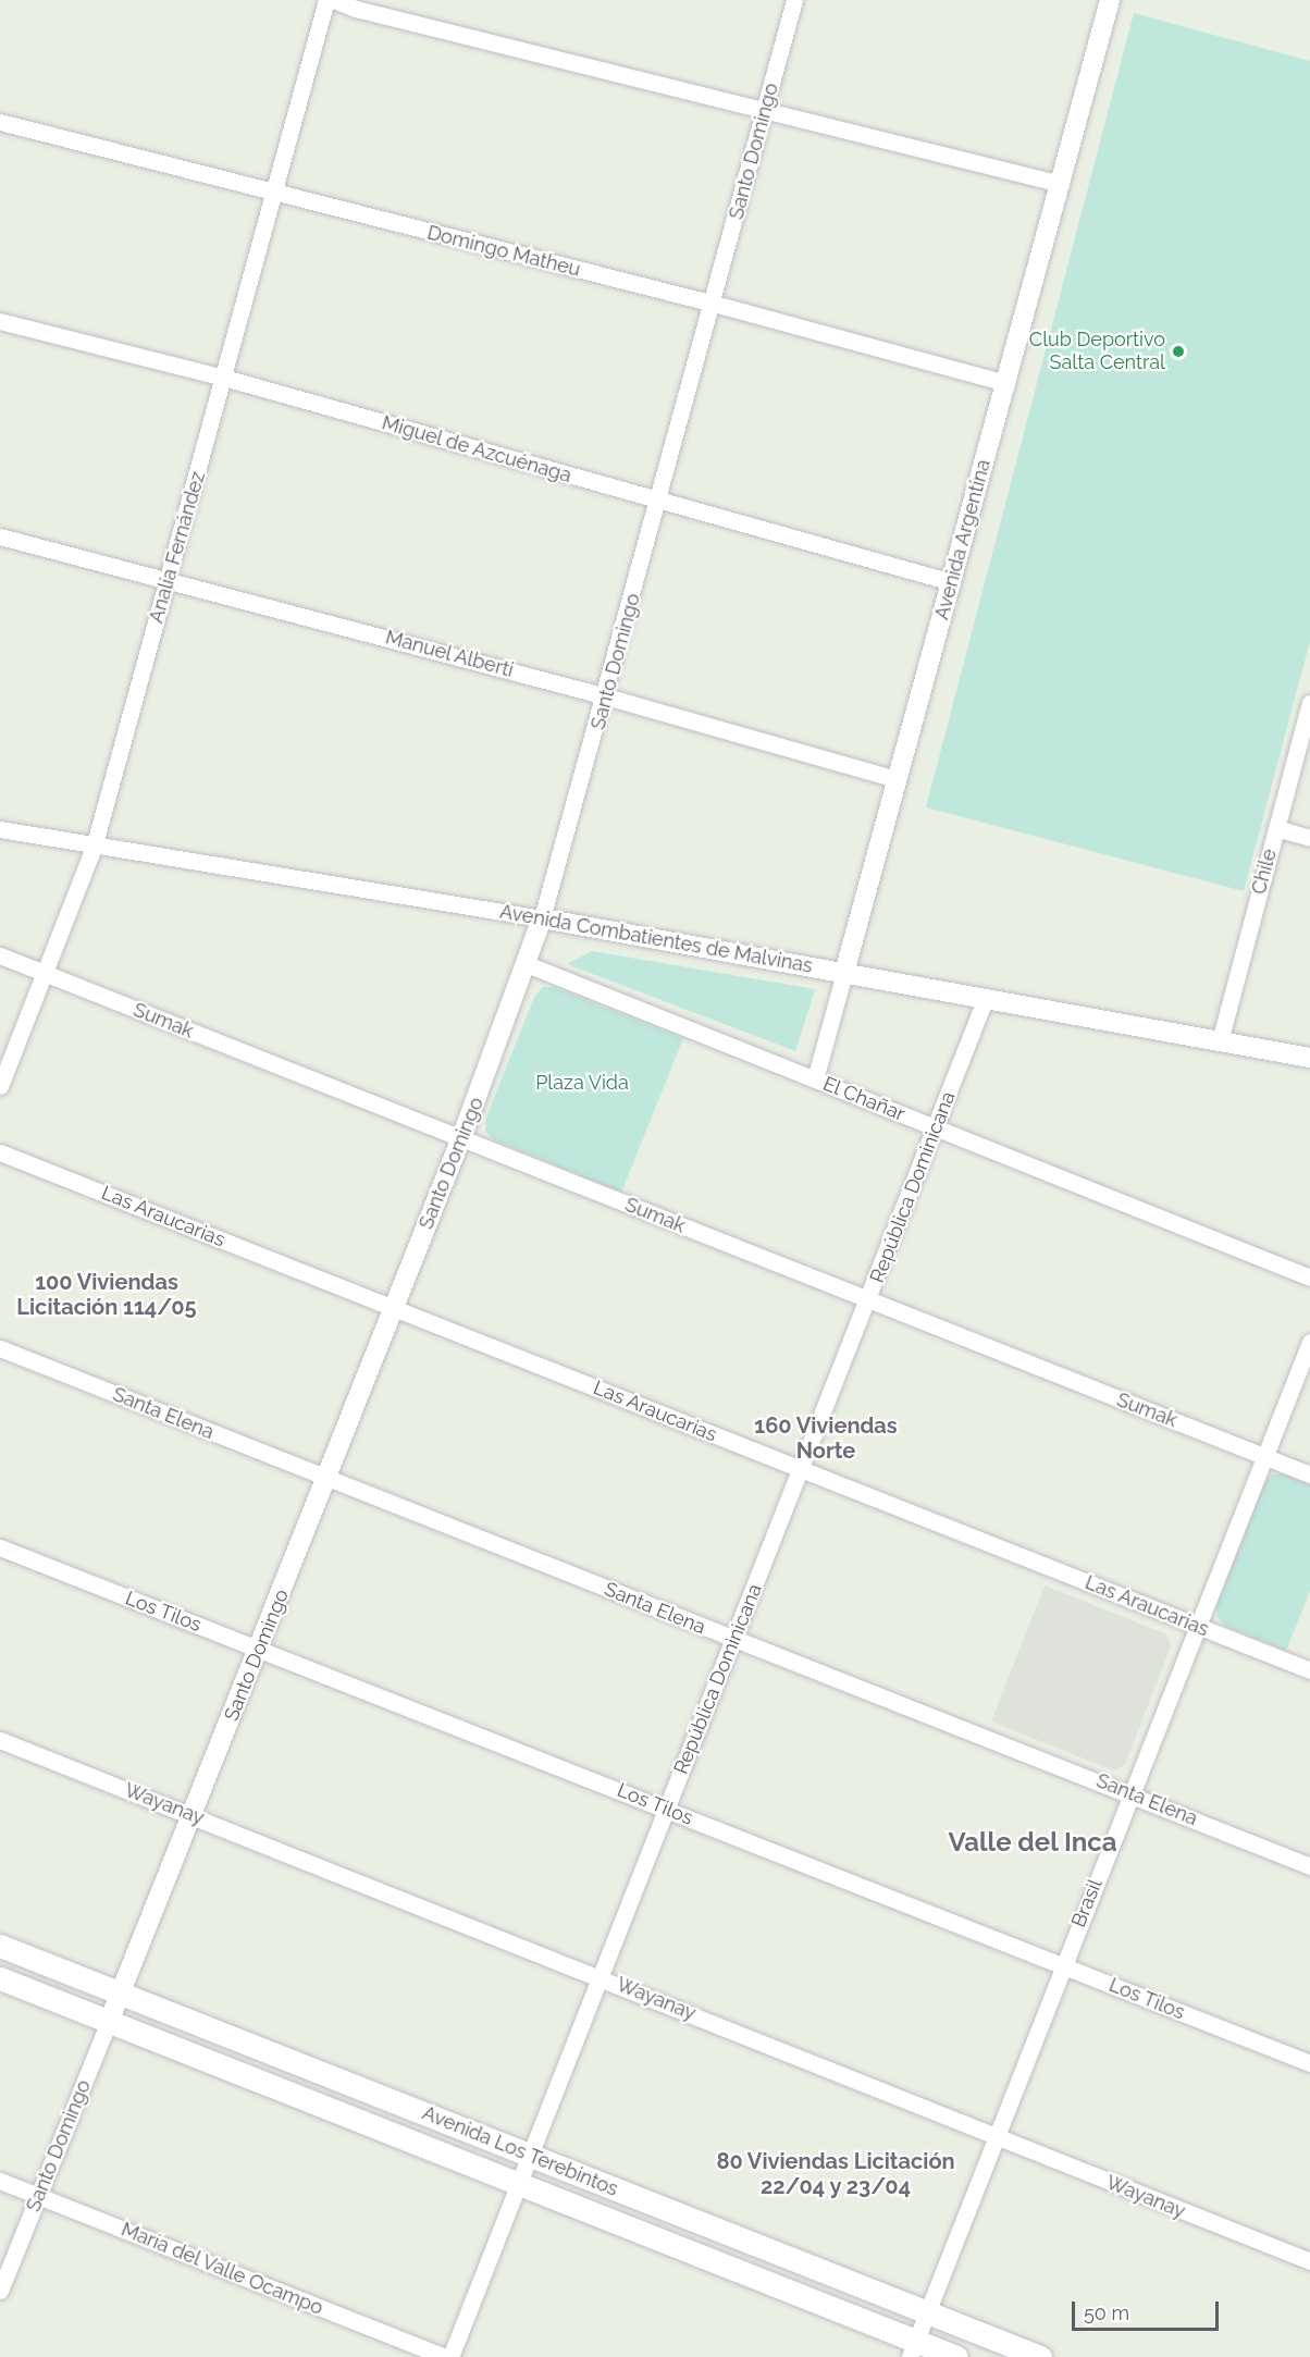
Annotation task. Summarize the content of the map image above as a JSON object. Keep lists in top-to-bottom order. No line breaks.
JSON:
{"streets":{"main road":["Avenida Los Terebintos"],"street":["Santo Domingo","Domingo Matheu","Miguel de Azcuénaga","Avenida Argentina","Analía Fernández","Manuel Alberti","Chile","Avenida Combatientes de Malvinas","Sumak","El Chañar","República Dominicana","Las Araucarias","Santa Elena","Los Tilos","Wayanay","Brasil","María del Valle Ocampo"]},"crossings":[["Santo Domingo","Domingo Matheu"],["Santo Domingo","Miguel de Azcuénaga"],["Santo Domingo","Manuel Alberti"],["Santo Domingo","Avenida Combatientes de Malvinas"],["Santo Domingo","Sumak"],["Santo Domingo","El Chañar"],["Santo Domingo","Las Araucarias"],["Santo Domingo","Santa Elena"],["Santo Domingo","Los Tilos"],["Santo Domingo","Wayanay"],["Santo Domingo","Avenida Los Terebintos"],["Santo Domingo","María del Valle Ocampo"],["Domingo Matheu","Avenida Argentina"],["Domingo Matheu","Analía Fernández"],["Miguel de Azcuénaga","Avenida Argentina"],["Miguel de Azcuénaga","Analía Fernández"],["Avenida Argentina","Manuel Alberti"],["Avenida Argentina","Avenida Combatientes de Malvinas"],["Avenida Argentina","El Chañar"],["Analía Fernández","Manuel Alberti"],["Analía Fernández","Avenida Combatientes de Malvinas"],["Analía Fernández","Sumak"],["Chile","Avenida Combatientes de Malvinas"],["Avenida Combatientes de Malvinas","República Dominicana"],["Sumak","República Dominicana"],["Sumak","Brasil"],["El Chañar","República Dominicana"],["República Dominicana","Las Araucarias"],["República Dominicana","Santa Elena"],["República Dominicana","Los Tilos"],["República Dominicana","Wayanay"],["República Dominicana","Avenida Los Terebintos"],["Las Araucarias","Brasil"],["Santa Elena","Brasil"],["Los Tilos","Brasil"],["Wayanay","Brasil"],["Brasil","Avenida Los Terebintos"]],"districts":["100 Viviendas Licitación 114/05","160 Viviendas Norte","Valle del Inca","80 Viviendas Licitación 22/04 y 23/04"],"parks":["Plaza Vida"],"places":["Club Deportivo Salta Central"],"scale_bar":"50 m"}
